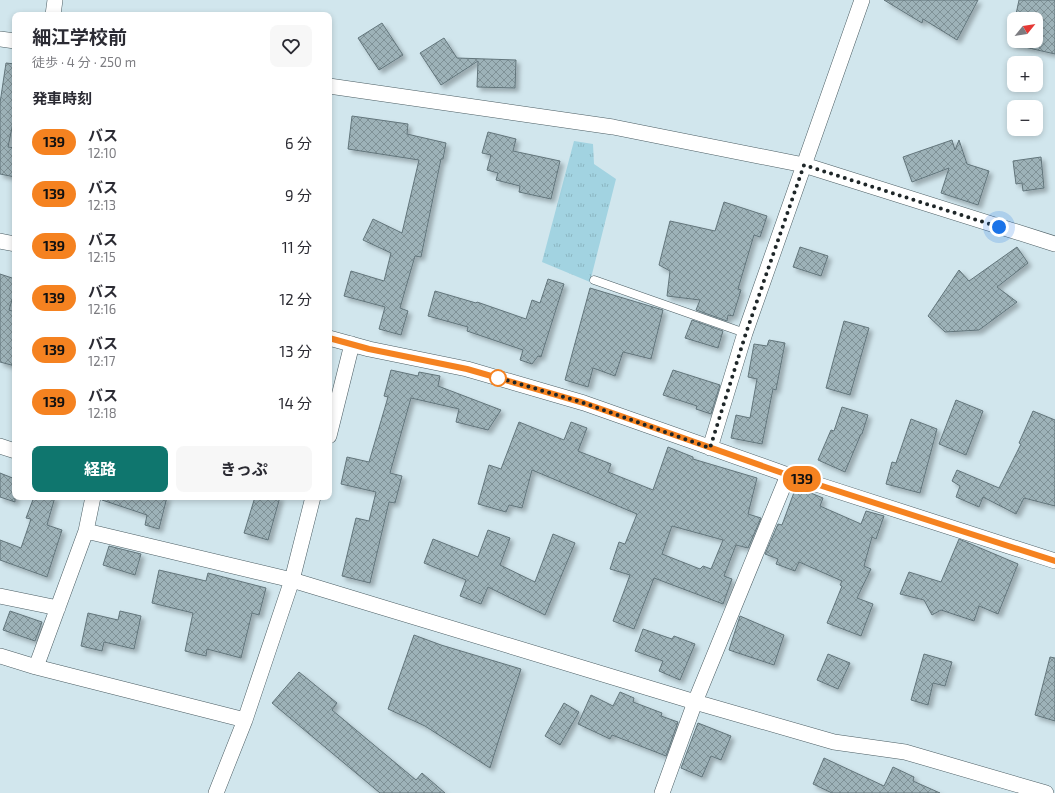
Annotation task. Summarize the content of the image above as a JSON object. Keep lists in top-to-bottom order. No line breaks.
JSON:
{"lines":["bus line 139"],"north":"top right","page":{"on_map":"139","map_buttons":["+","−"],"heading":[["細江学校前","徒歩 · 4 分 · 250 m"],"発車時刻"],"list":[{"mark":"139","name":"バス","note":"12:10","value":"6 分"},{"mark":"139","name":"バス","note":"12:13","value":"9 分"},{"mark":"139","name":"バス","note":"12:15","value":"11 分"},{"mark":"139","name":"バス","note":"12:16","value":"12 分"},{"mark":"139","name":"バス","note":"12:17","value":"13 分"},{"mark":"139","name":"バス","note":"12:18","value":"14 分"}],"buttons":["経路","きっぷ"]}}
